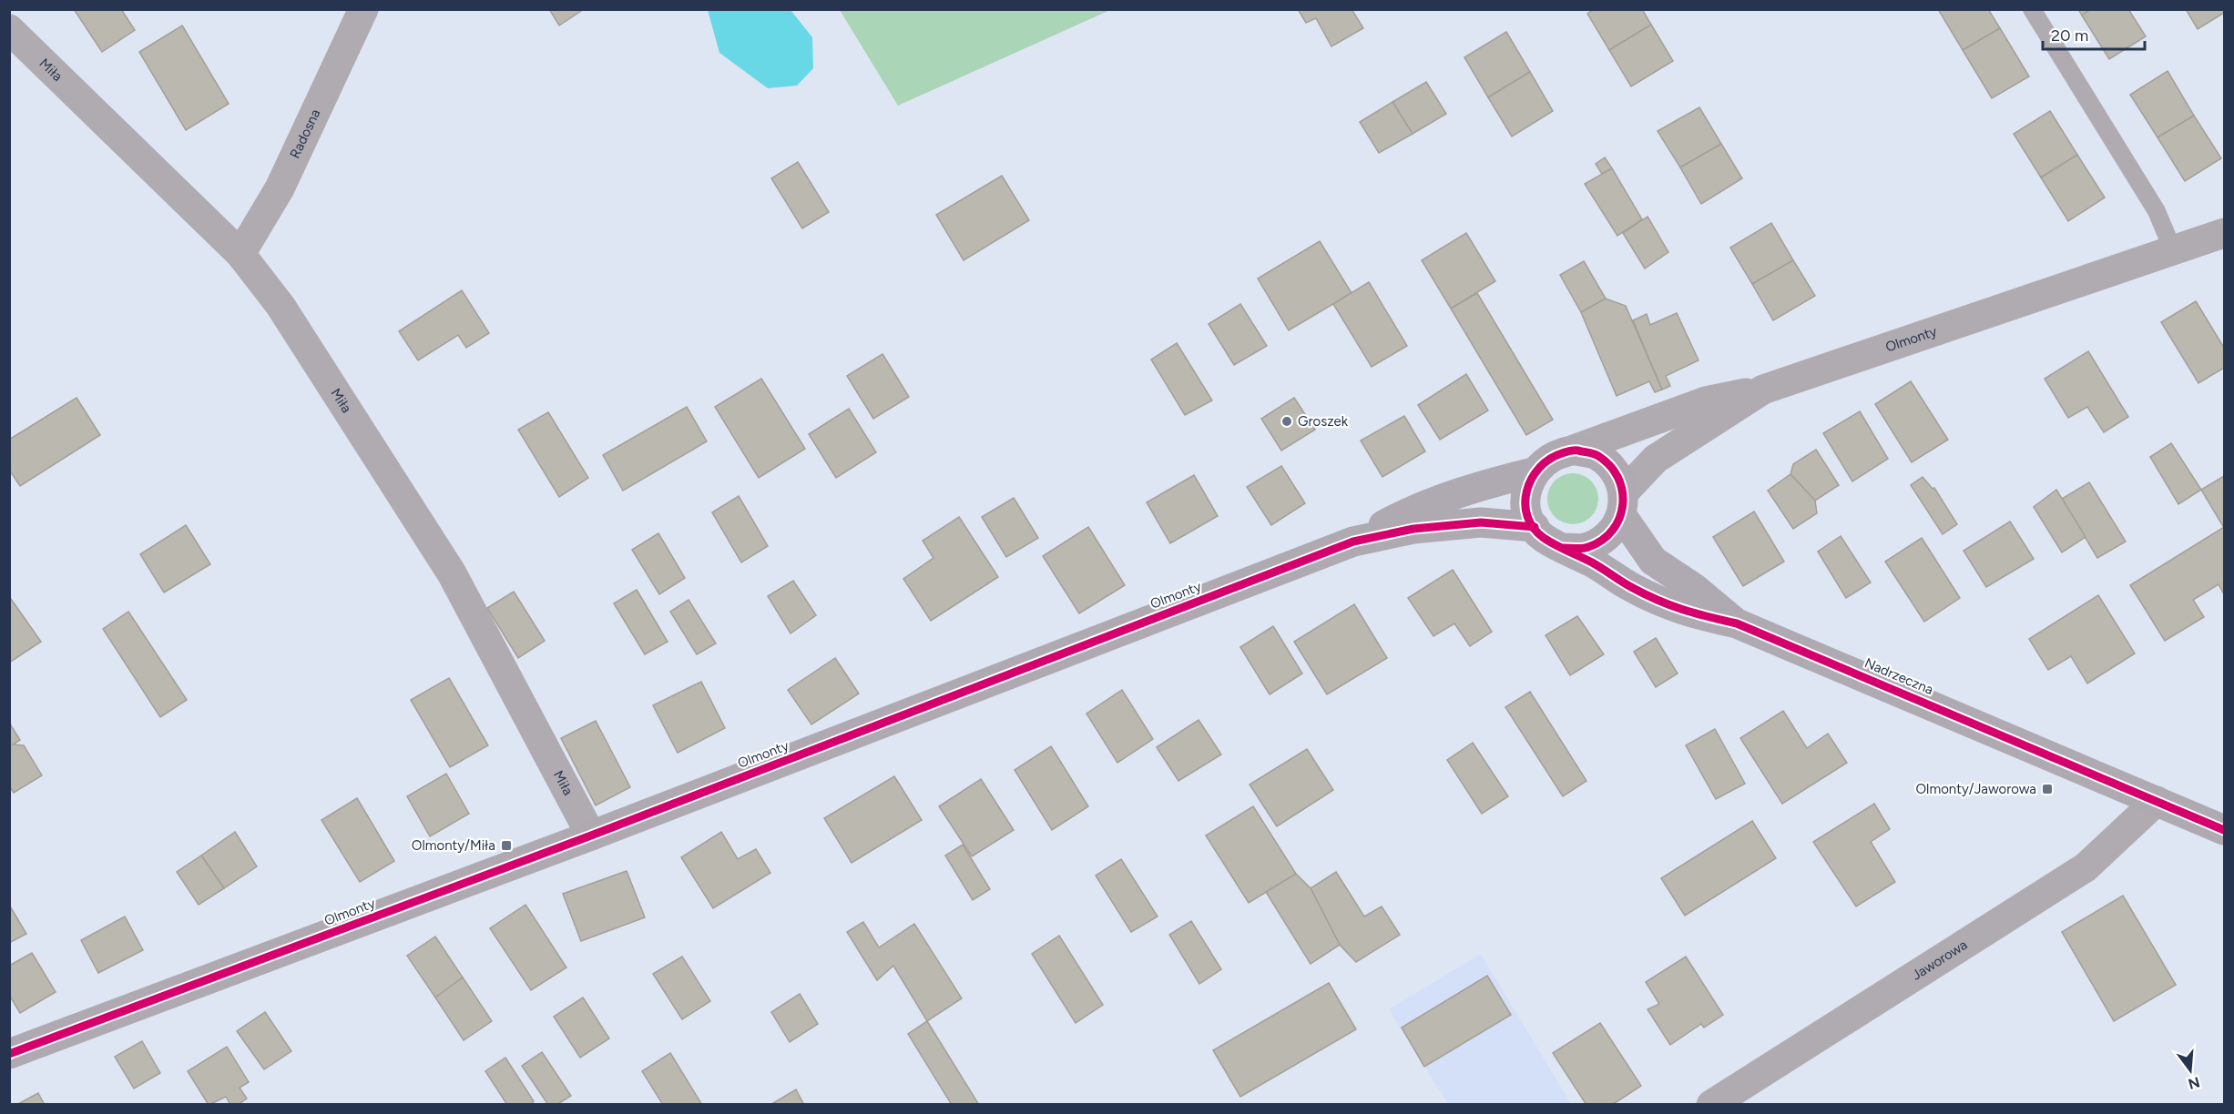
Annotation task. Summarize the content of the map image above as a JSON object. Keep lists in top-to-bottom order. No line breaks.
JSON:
{"streets":{"street":["Miła","Radosna","Olmonty","Nadrzeczna","Jaworowa"]},"crossings":[["Miła","Radosna"],["Miła","Olmonty"],["Olmonty","Nadrzeczna"],["Nadrzeczna","Jaworowa"]],"places":{"other":["Groszek"],"transit":["Olmonty/Jaworowa","Olmonty/Miła"]},"scale_bar":"20 m","north":"bottom"}
